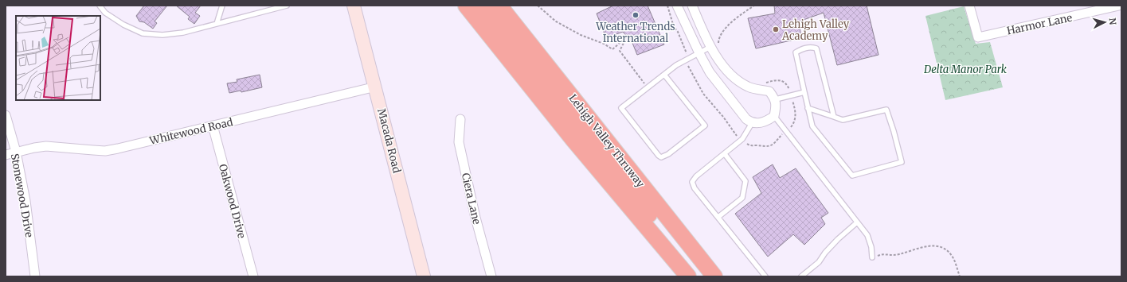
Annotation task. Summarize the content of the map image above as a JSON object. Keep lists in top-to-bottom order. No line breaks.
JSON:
{"streets":{"highway":["Lehigh Valley Thruway"],"street":["Harmor Lane","Whitewood Road","Macada Road","Stonewood Drive","Ciera Lane","Oakwood Drive"]},"crossings":[["Whitewood Road","Macada Road"],["Whitewood Road","Stonewood Drive"],["Whitewood Road","Oakwood Drive"]],"parks":["Delta Manor Park"],"places":["Weather Trends International","Lehigh Valley Academy"],"north":"right"}
